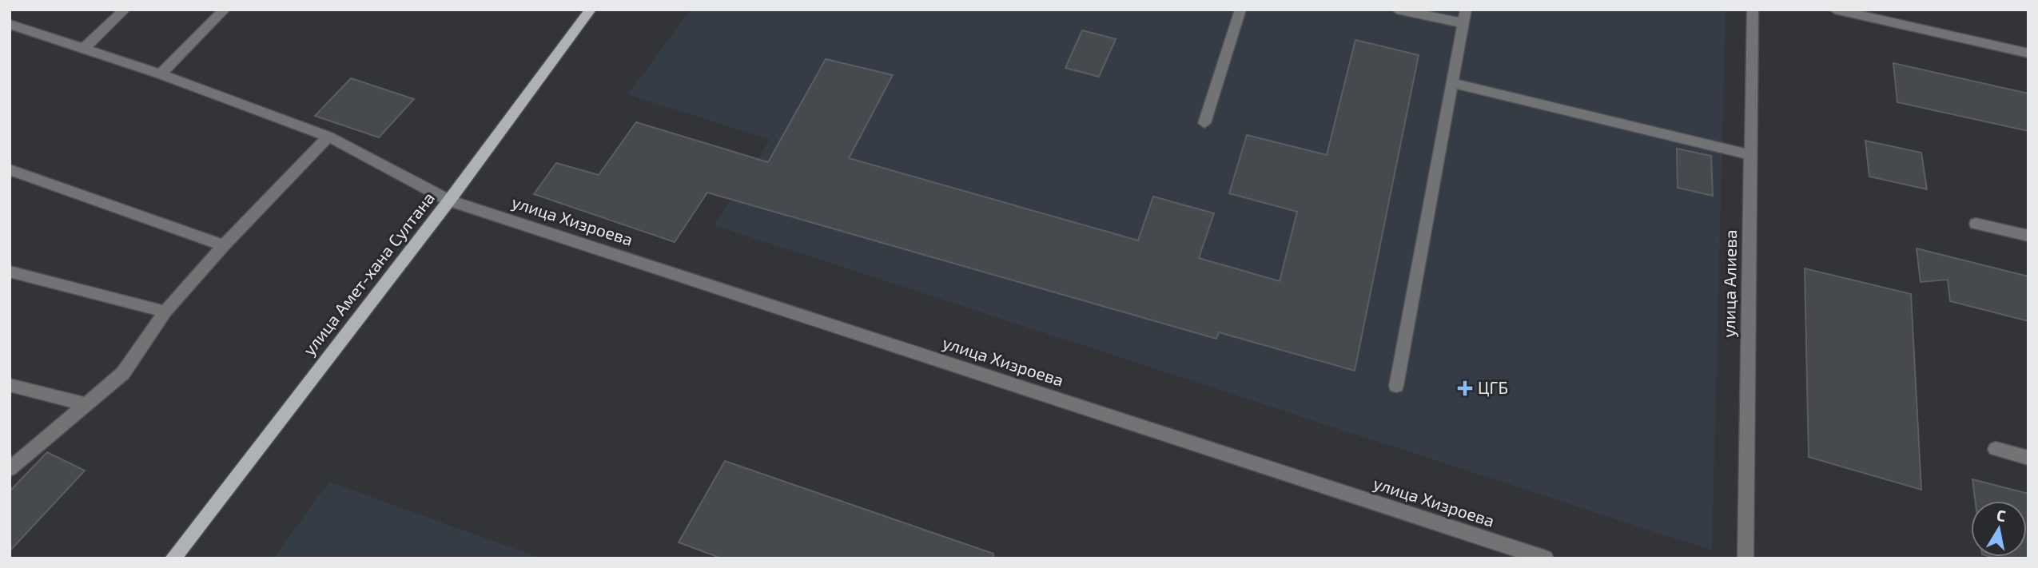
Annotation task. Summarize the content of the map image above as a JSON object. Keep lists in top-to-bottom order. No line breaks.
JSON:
{"streets":{"main road":["улица Амет-хана Султана"],"street":["улица Хизроева","улица Алиева"]},"crossings":[["улица Хизроева","улица Амет-хана Султана"]],"places":{"health":["ЦГБ"]},"north":"top"}
